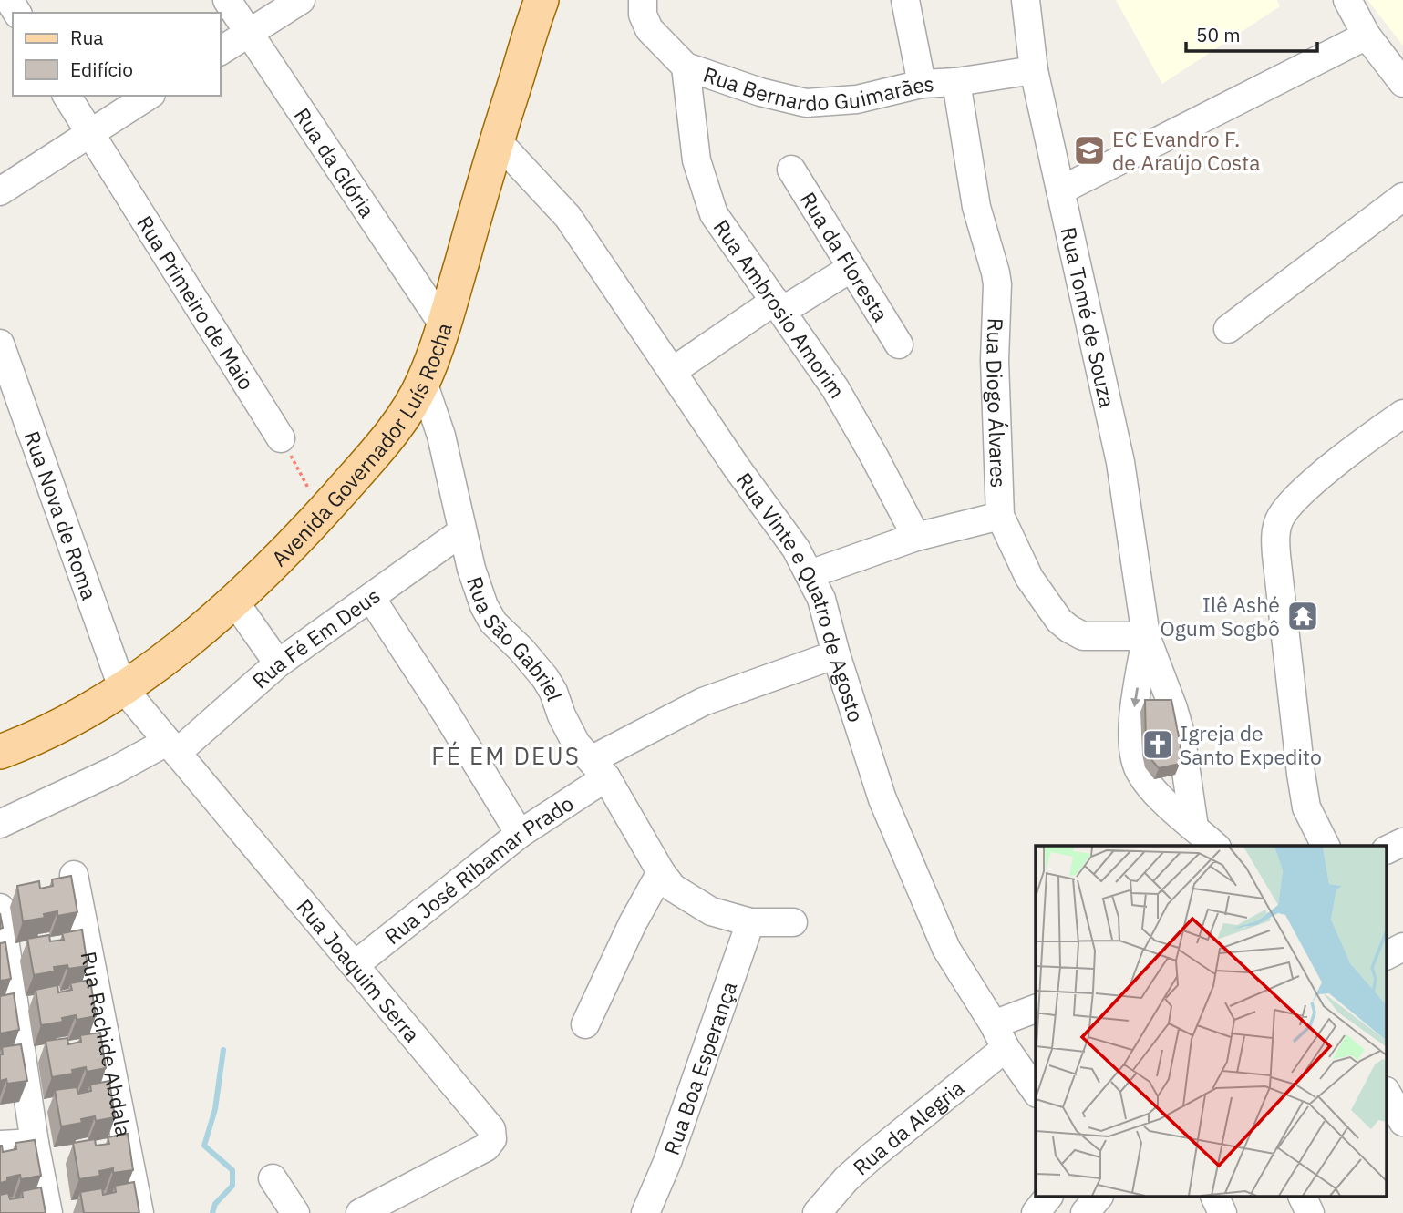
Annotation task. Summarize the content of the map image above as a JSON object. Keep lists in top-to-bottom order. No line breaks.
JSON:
{"streets":{"main road":["Avenida Governador Luís Rocha"],"street":["Rua Bernardo Guimarães","Rua da Glória","Rua da Floresta","Rua Primeiro de Maio","Rua Ambrosio Amorim","Rua Tomé de Souza","Rua Diogo Álvares","Rua Nova de Roma","Rua Vinte e Quatro de Agosto","Rua Fé Em Deus","Rua São Gabriel","Rua José Ribamar Prado","Rua Joaquim Serra","Rua Rachide Abdala","Rua Boa Esperança","Rua da Alegria"]},"crossings":[["Rua Bernardo Guimarães","Rua Ambrosio Amorim"],["Rua Bernardo Guimarães","Rua Tomé de Souza"],["Rua Bernardo Guimarães","Rua Diogo Álvares"],["Rua da Glória","Avenida Governador Luís Rocha"],["Rua Tomé de Souza","Rua Diogo Álvares"],["Avenida Governador Luís Rocha","Rua Nova de Roma"],["Avenida Governador Luís Rocha","Rua Vinte e Quatro de Agosto"],["Avenida Governador Luís Rocha","Rua São Gabriel"],["Avenida Governador Luís Rocha","Rua Joaquim Serra"],["Rua Nova de Roma","Rua Joaquim Serra"],["Rua Vinte e Quatro de Agosto","Rua José Ribamar Prado"],["Rua Vinte e Quatro de Agosto","Rua da Alegria"],["Rua Fé Em Deus","Rua São Gabriel"],["Rua Fé Em Deus","Rua Joaquim Serra"],["Rua São Gabriel","Rua José Ribamar Prado"],["Rua São Gabriel","Rua Boa Esperança"],["Rua José Ribamar Prado","Rua Joaquim Serra"]],"districts":["FÉ EM DEUS"],"places":{"school or university":["EC Evandro F. de Araújo Costa"],"temple":["Ilê Ashé Ogum Sogbô"],"church":["Igreja de Santo Expedito"]},"legend":["Rua","Edifício"],"scale_bar":"50 m"}
